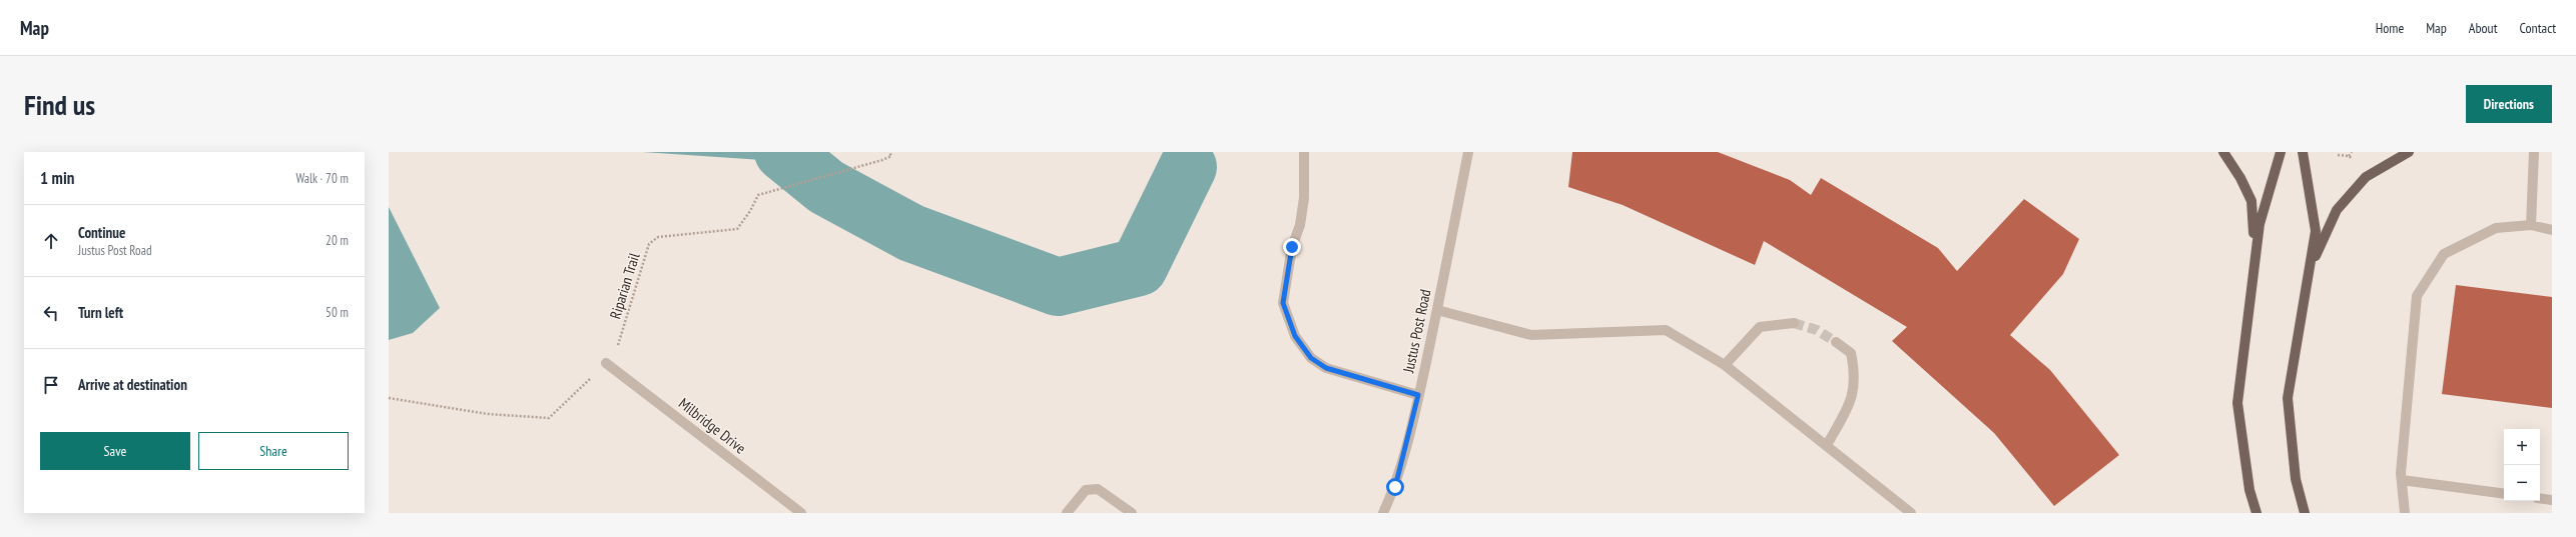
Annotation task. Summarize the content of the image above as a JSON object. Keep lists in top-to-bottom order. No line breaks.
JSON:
{"streets":{"street":["Justus Post Road","Milbridge Drive"],"path":["Riparian Trail"]},"crossings":[["Riparian Trail","Milbridge Drive"]],"page":{"header":"Map","nav":["Home","Map","About","Contact"],"buttons":["Directions",["Save","Share"]],"title":"Find us","heading":["1 min","Walk · 70 m"],"list":[["Continue","Justus Post Road","20 m"],["Turn left","50 m"],"Arrive at destination"],"map_buttons":["+","−"]}}
